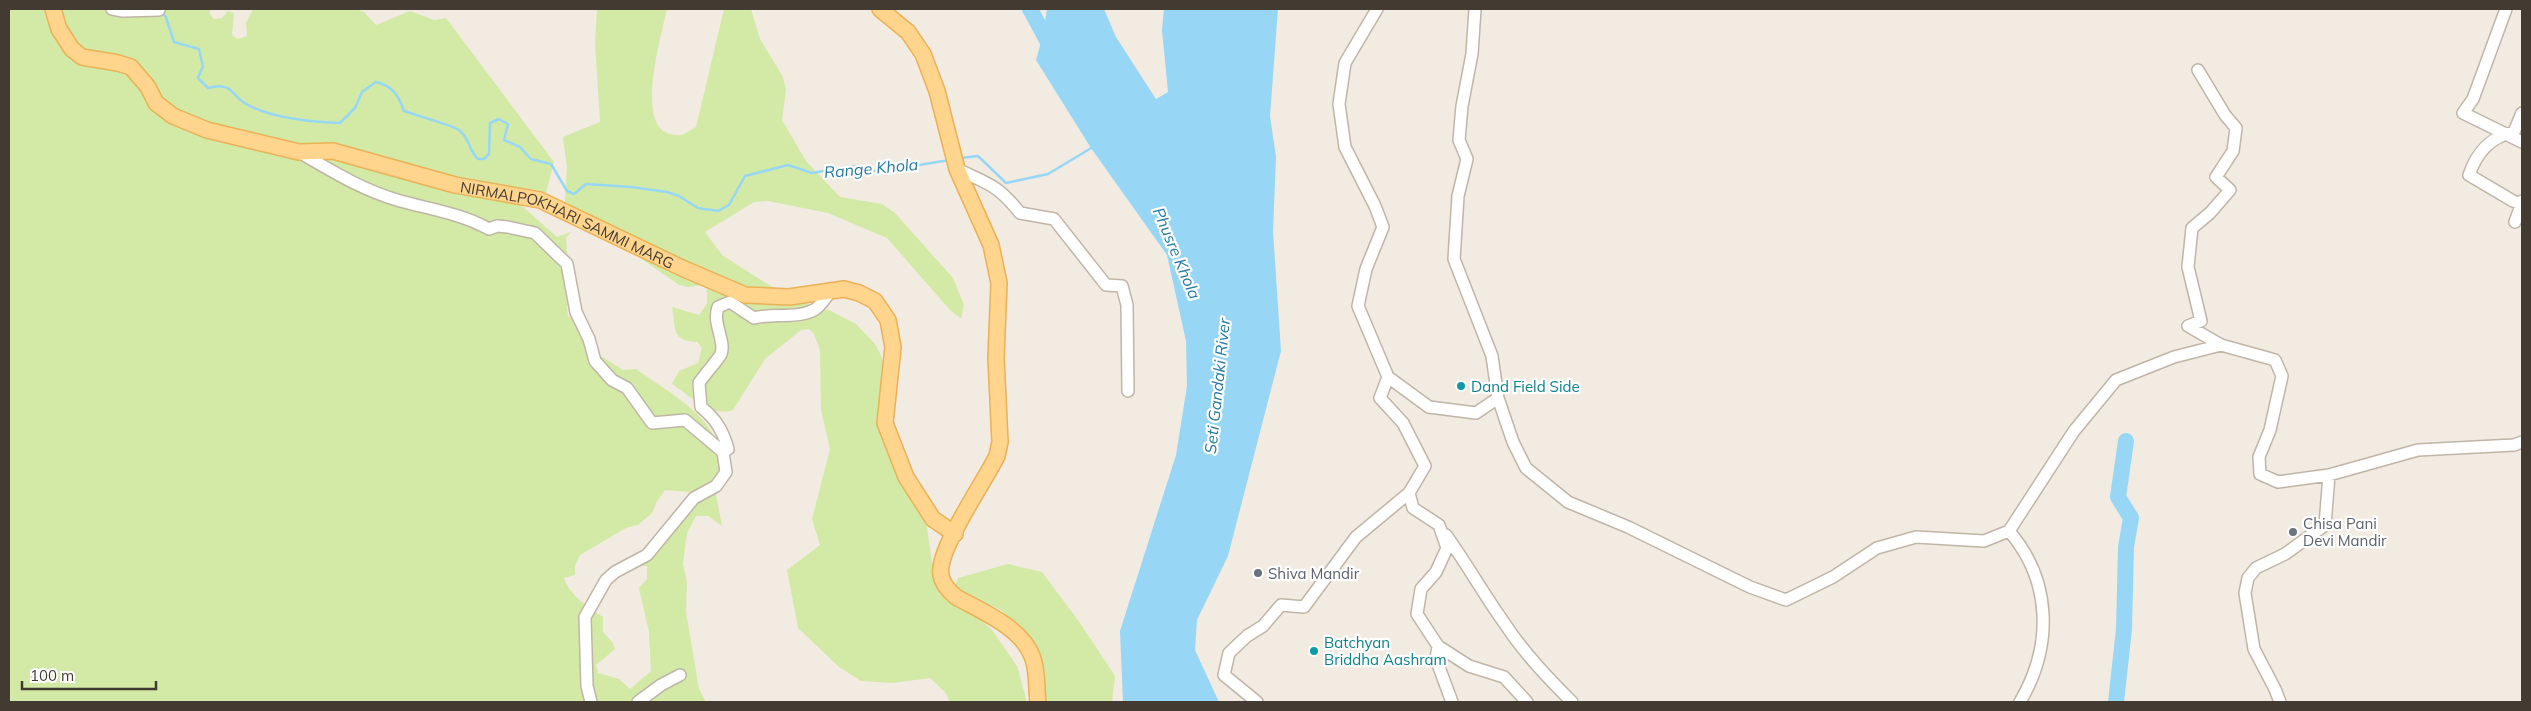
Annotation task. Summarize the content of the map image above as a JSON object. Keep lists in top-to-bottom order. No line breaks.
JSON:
{"streets":{"main road":["NIRMALPOKHARI SAMMI MARG"]},"water":["Range Khola","Phusre Khola","Seti Gandaki River"],"places":["Dand Field Side","Chisa Pani Devi Mandir","Shiva Mandir","Batchyan Briddha Aashram"],"scale_bar":"100 m"}
